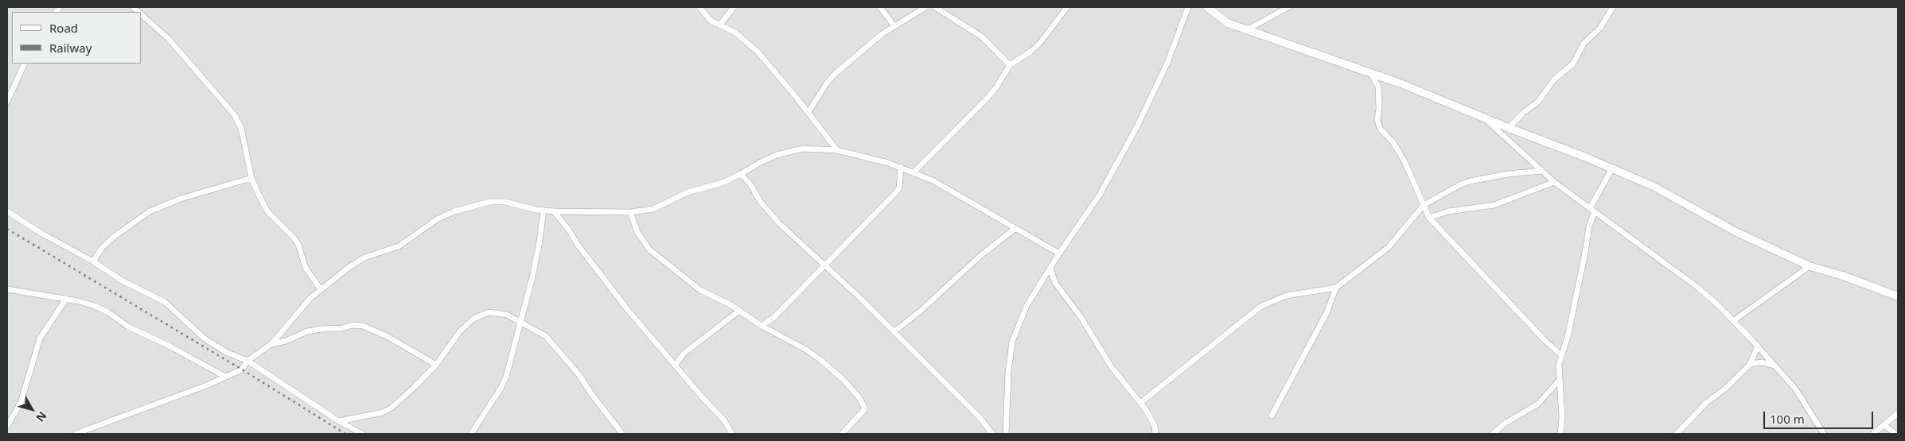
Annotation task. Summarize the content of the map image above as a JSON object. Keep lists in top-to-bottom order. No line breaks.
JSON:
{"legend":["Road","Railway"],"scale_bar":"100 m","north":"bottom right"}
